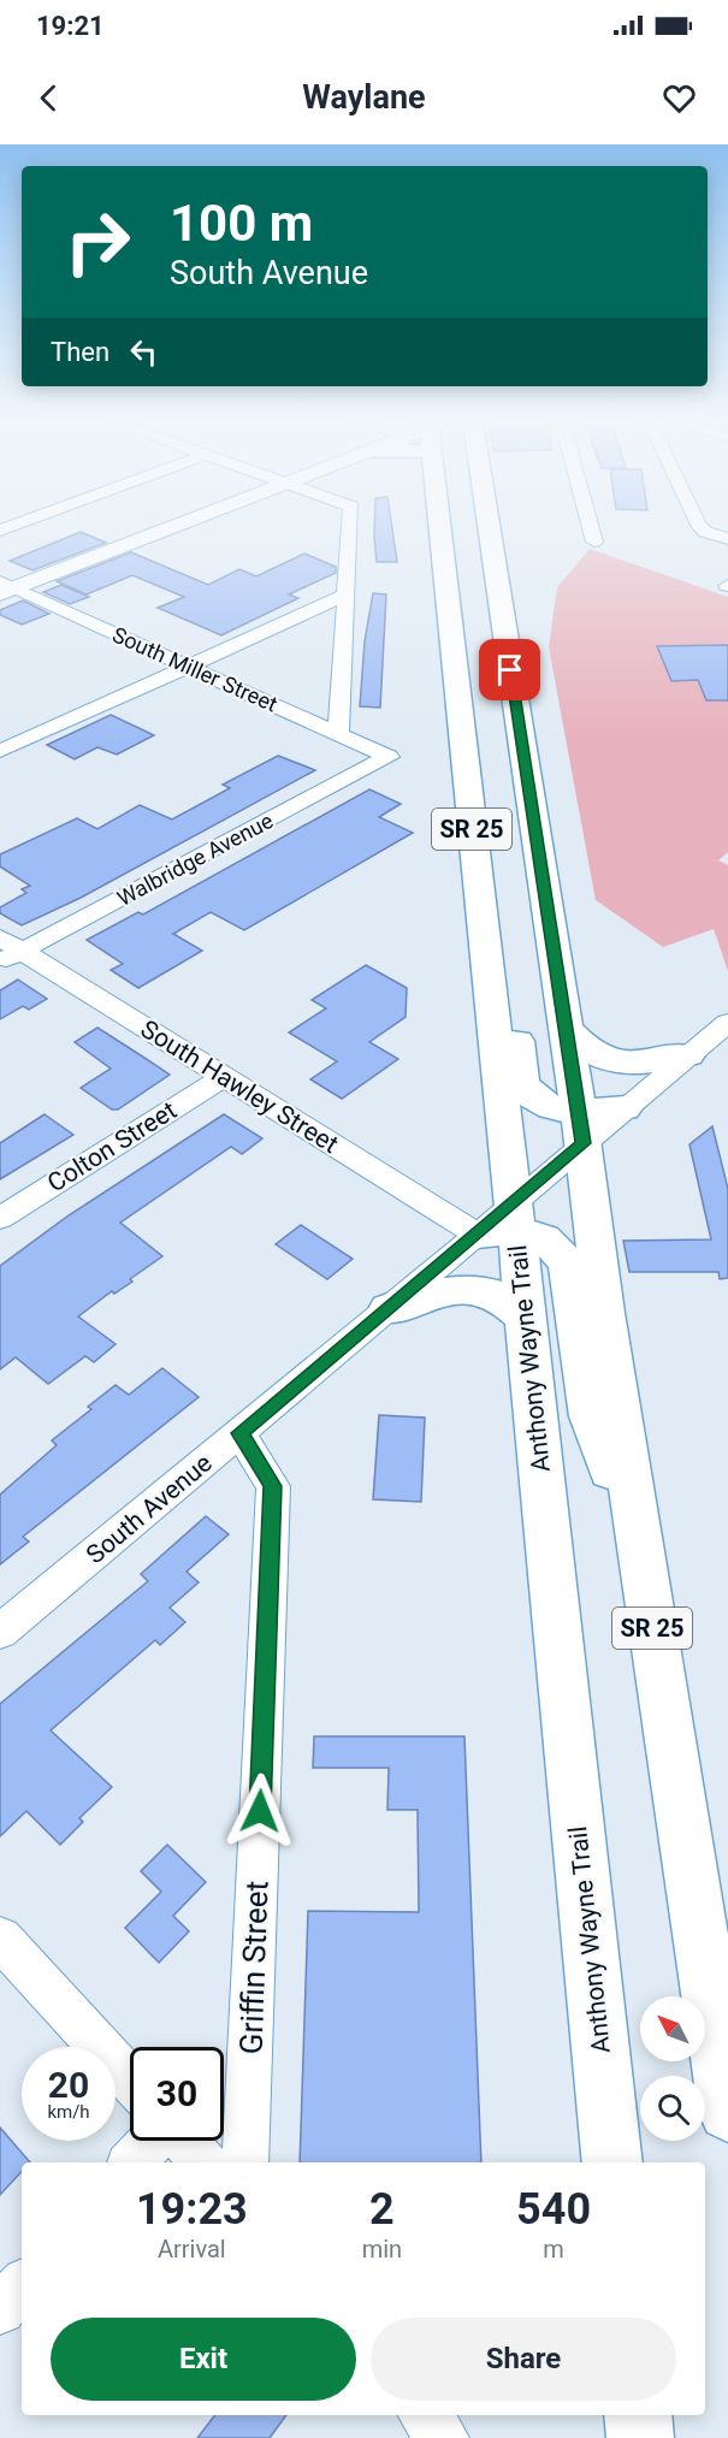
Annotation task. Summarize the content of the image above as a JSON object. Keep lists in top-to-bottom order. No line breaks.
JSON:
{"streets":{"highway":["SR 25","Anthony Wayne Trail"],"street":["South Miller Street","Walbridge Avenue","South Hawley Street","Colton Street","South Avenue","Griffin Street"]},"crossings":[["South Miller Street","Walbridge Avenue"],["SR 25","South Avenue"],["Walbridge Avenue","South Hawley Street"],["South Hawley Street","Colton Street"],["South Hawley Street","Anthony Wayne Trail"],["South Hawley Street","South Avenue"],["Anthony Wayne Trail","South Avenue"],["South Avenue","Griffin Street"]],"north":"top left","page":{"status":"19:21","header":"Waylane","turn":["100 m","South Avenue"],"then":"Then","speed":"20 km/h","limit":"30","eta":["19:23","Arrival","2","min","540","m"],"buttons":["Exit","Share"]}}
